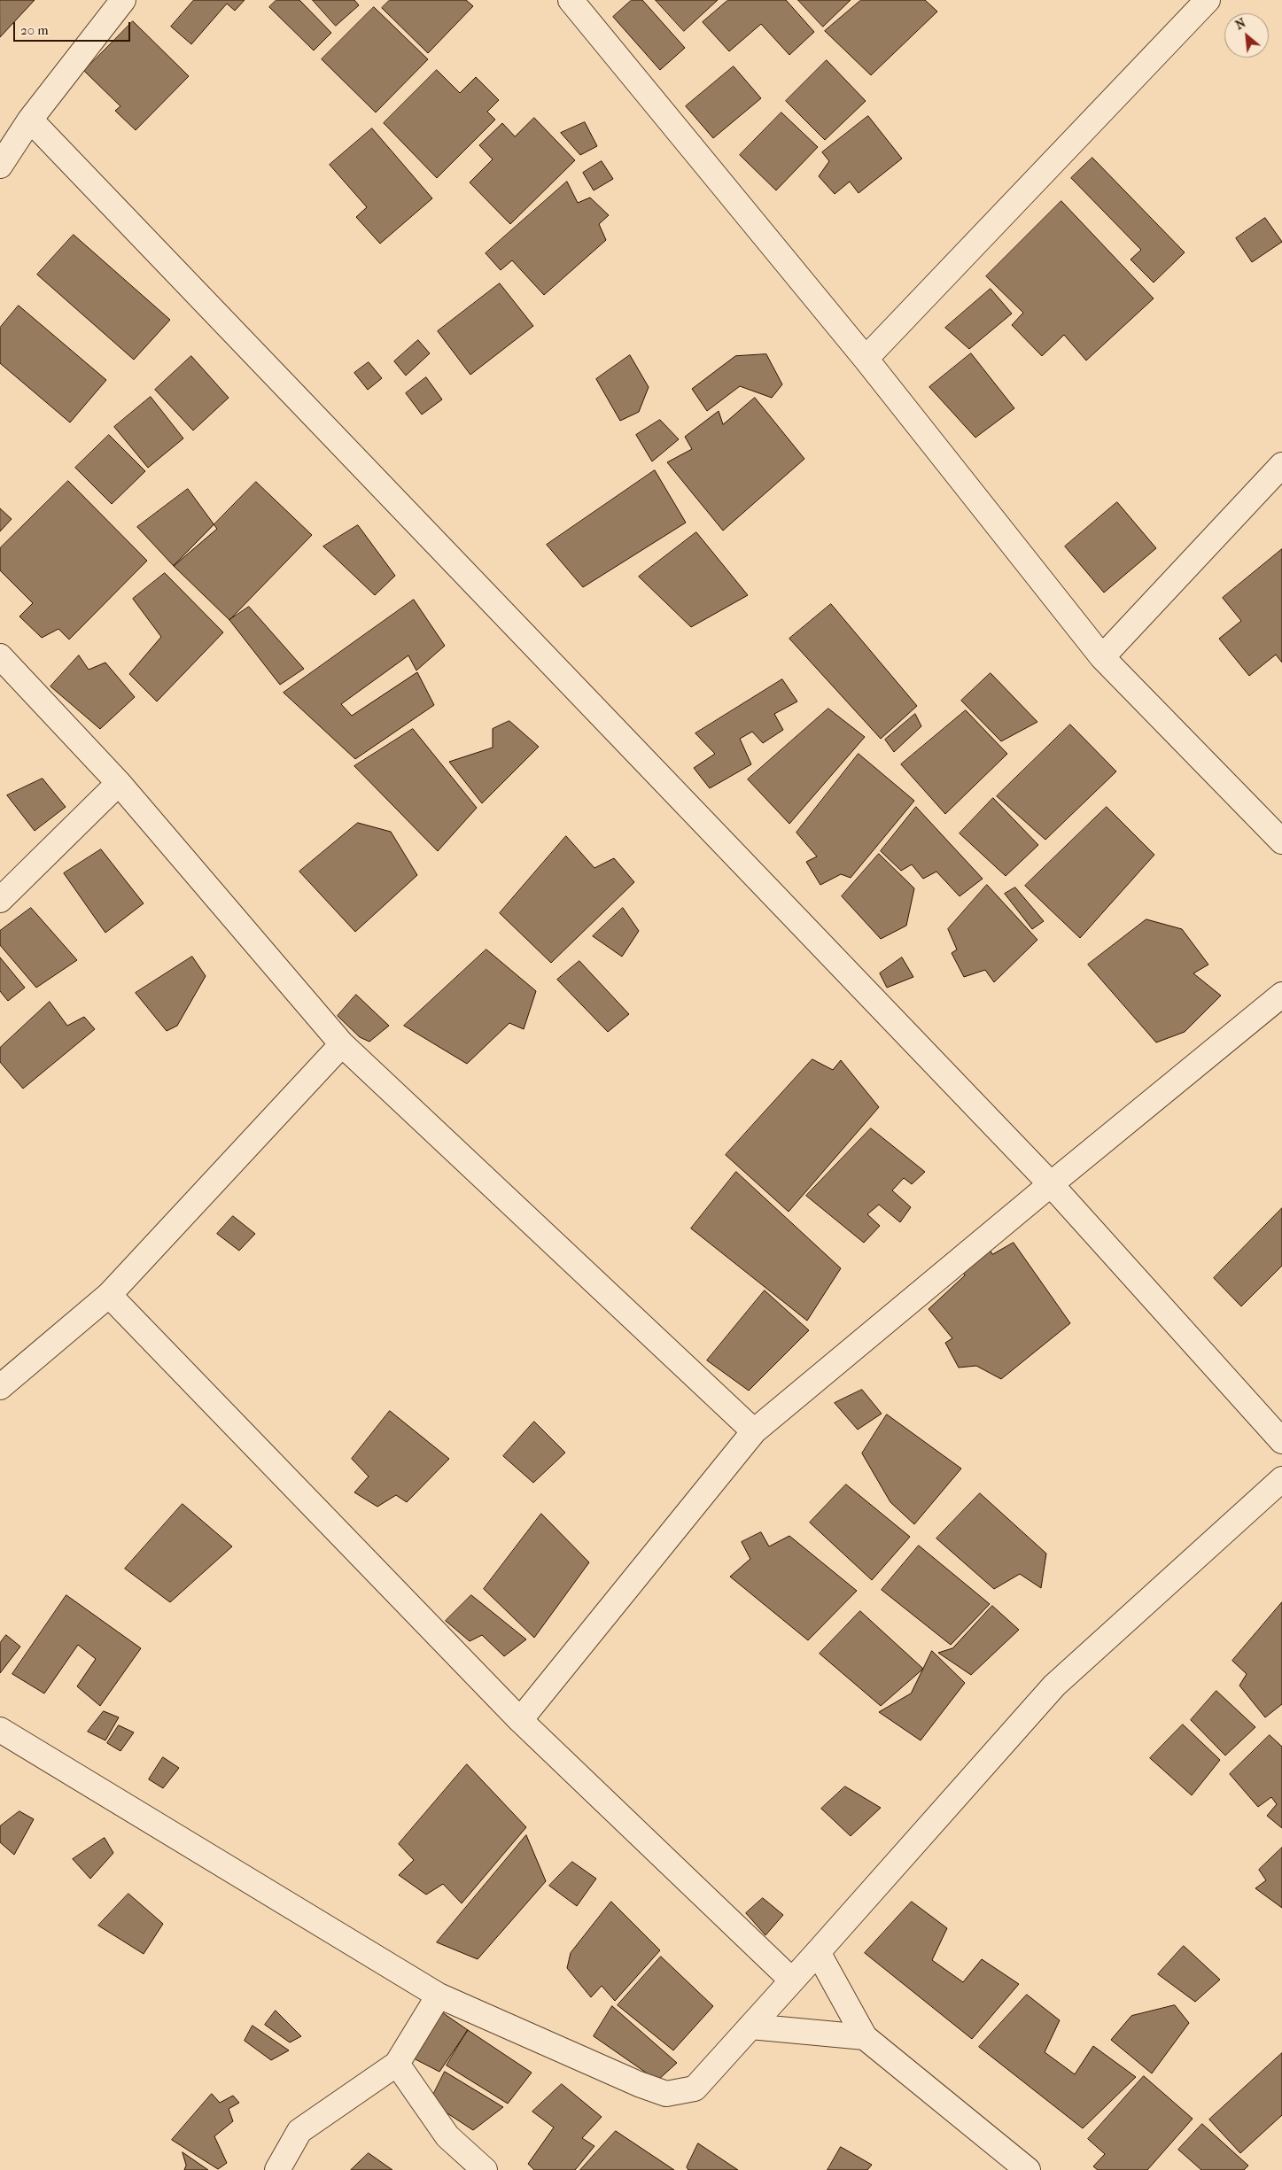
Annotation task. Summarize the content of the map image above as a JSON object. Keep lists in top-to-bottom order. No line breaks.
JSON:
{"scale_bar":"20 m","north":"top left"}
